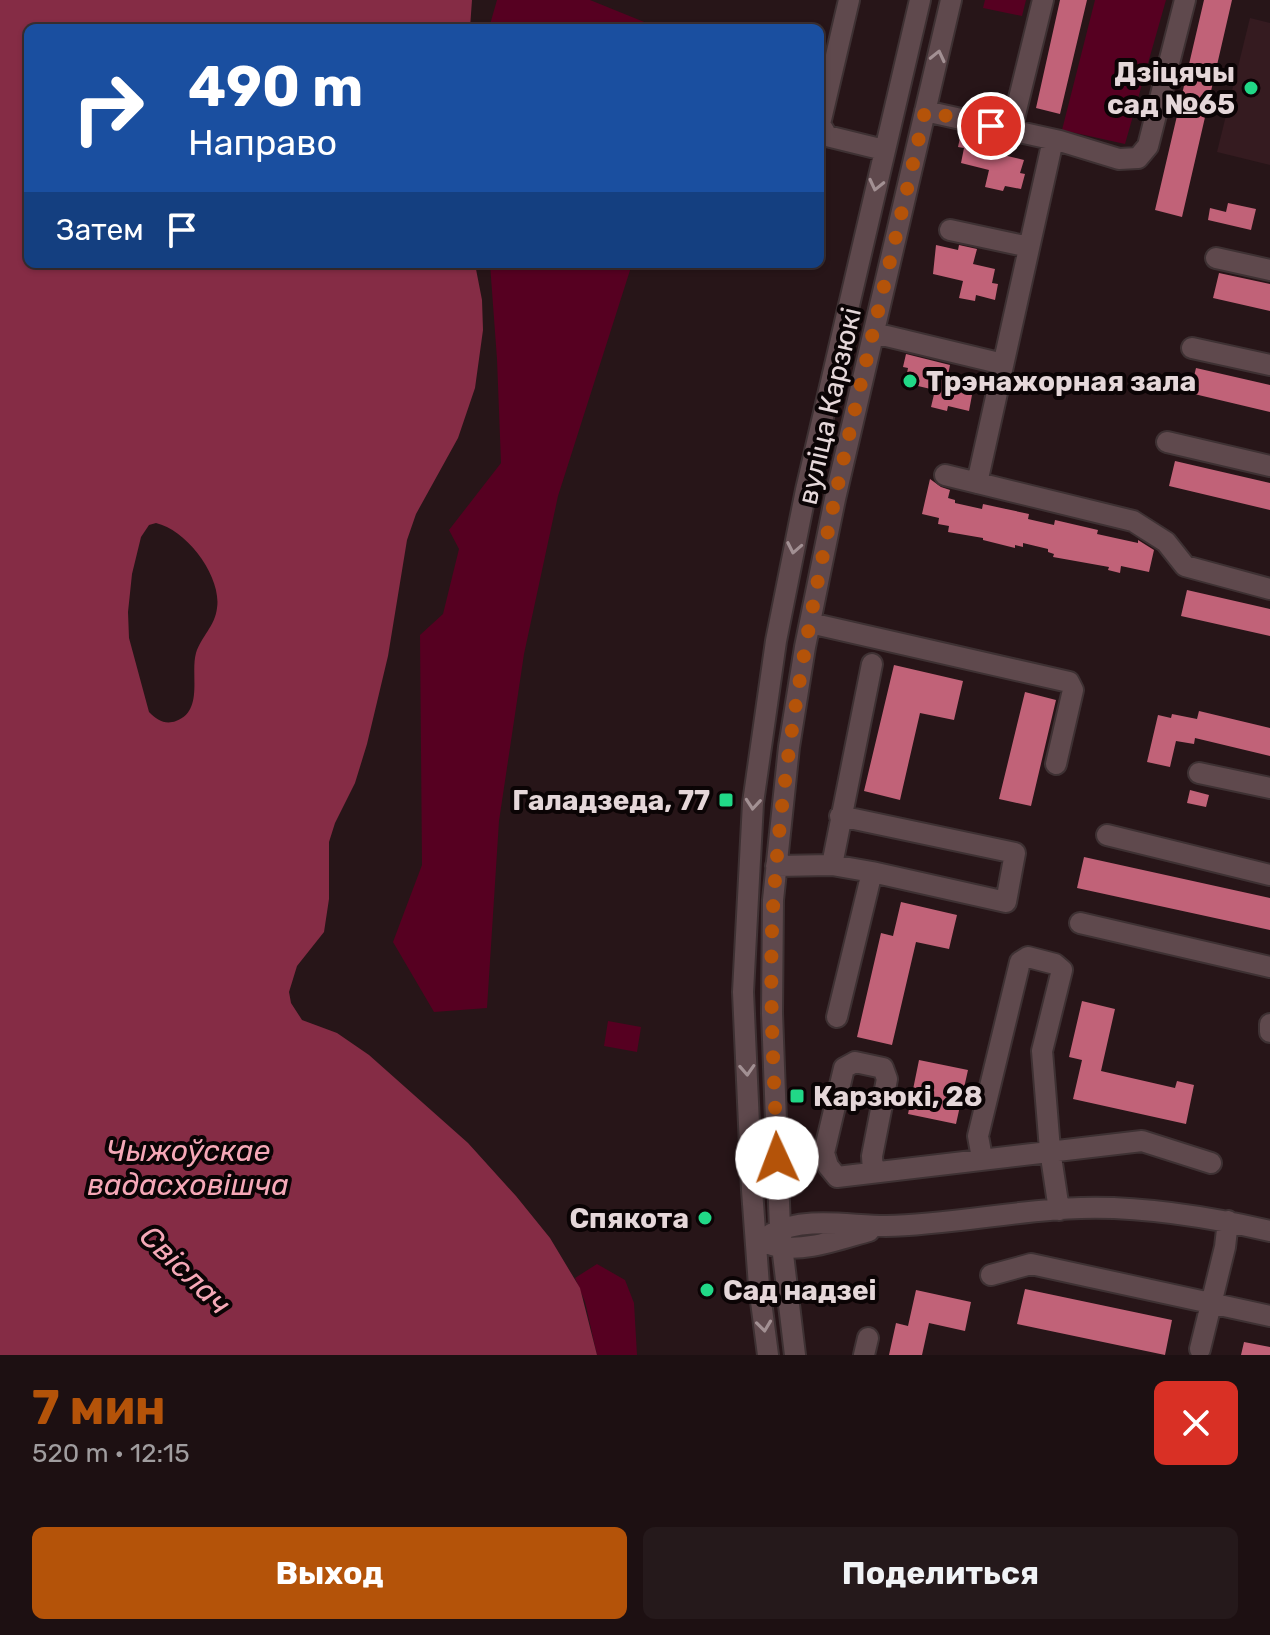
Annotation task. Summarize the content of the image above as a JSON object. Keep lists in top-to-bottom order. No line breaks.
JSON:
{"streets":{"street":["вуліца Карзюкі"]},"water":["Чыжоўскае вадасховішча","Свіслач"],"places":{"other":["Дзіцячы сад №65","Трэнажорная зала","Спякота","Сад надзеі"],"transit":["Галадзеда, 77","Карзюкі, 28"]},"page":{"turn":["490 m","Направо"],"then":"Затем","heading":["7 мин","520 m · 12:15"],"buttons":["Выход","Поделиться"]}}
